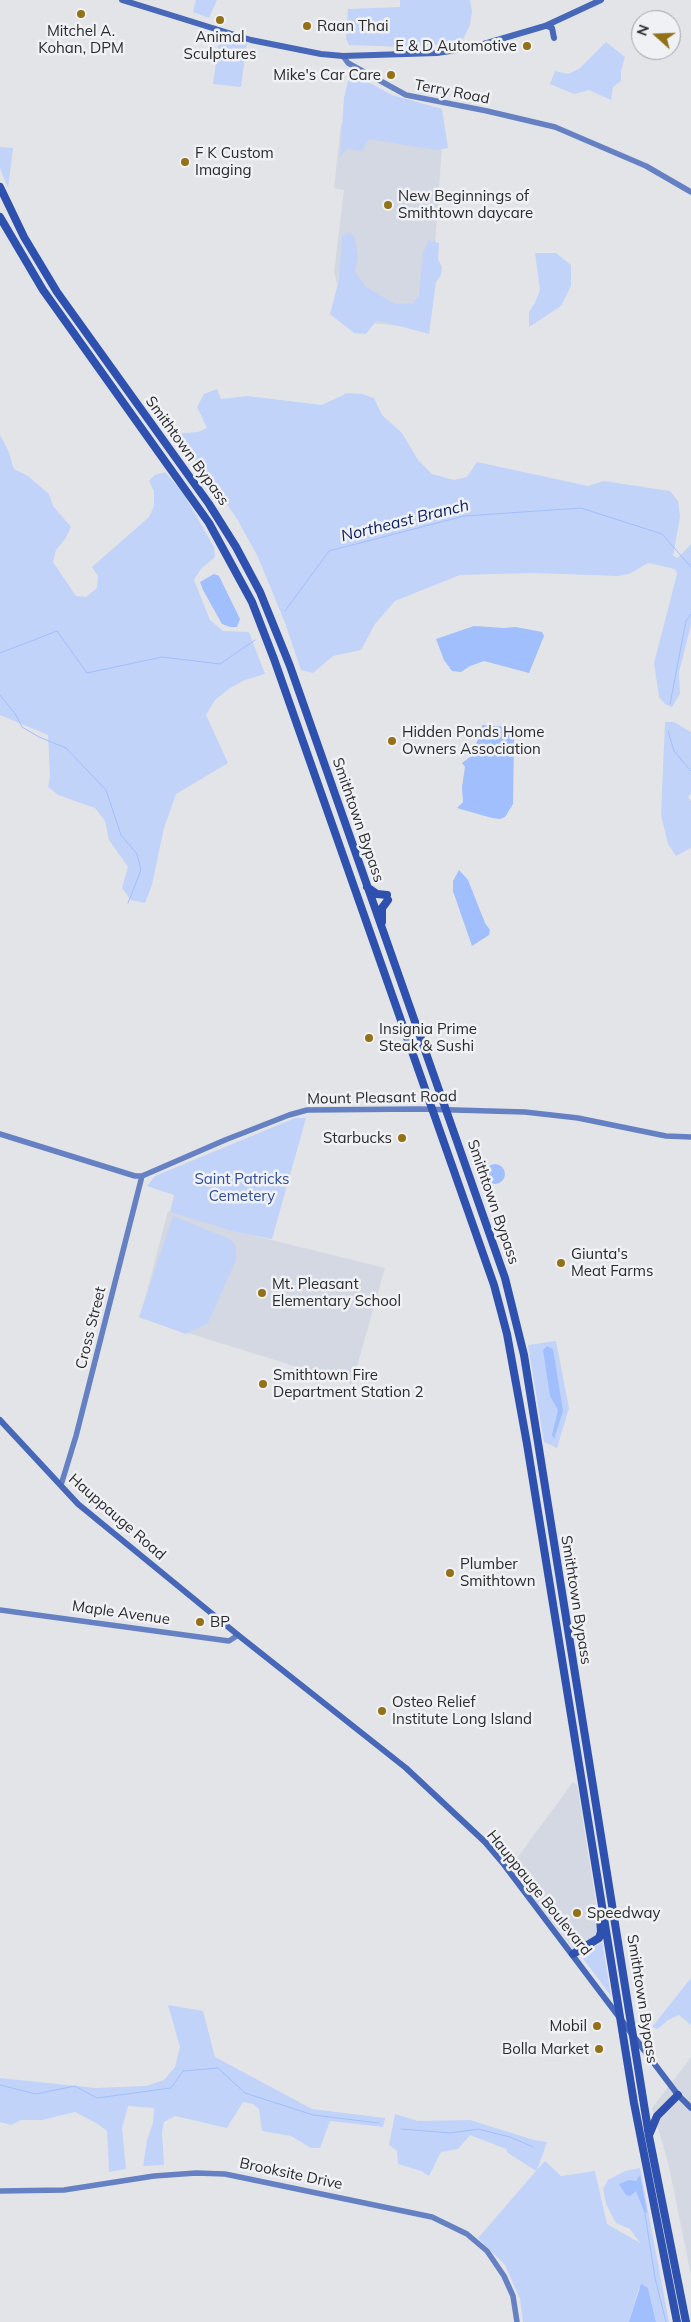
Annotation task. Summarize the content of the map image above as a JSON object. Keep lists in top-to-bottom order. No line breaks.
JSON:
{"streets":{"highway":["Smithtown Bypass"],"main road":["Hauppauge Road","Hauppauge Boulevard"],"street":["Terry Road","Mount Pleasant Road","Cross Street","Maple Avenue","Brooksite Drive"]},"crossings":[["Smithtown Bypass","Mount Pleasant Road"],["Smithtown Bypass","Hauppauge Boulevard"],["Mount Pleasant Road","Cross Street"],["Cross Street","Hauppauge Road"],["Hauppauge Road","Hauppauge Boulevard"],["Maple Avenue","Hauppauge Boulevard"]],"water":["Northeast Branch"],"parks":["Saint Patricks Cemetery"],"places":["Mitchel A. Kohan, DPM","Animal Sculptures","Raan Thai","E & D Automotive","Mike's Car Care","F K Custom Imaging","New Beginnings of Smithtown daycare","Hidden Ponds Home Owners Association","Insignia Prime Steak & Sushi","Starbucks","Giunta's Meat Farms","Mt. Pleasant Elementary School","Smithtown Fire Department Station 2","Plumber Smithtown","BP","Osteo Relief Institute Long Island","Speedway","Mobil","Bolla Market"],"north":"left"}
